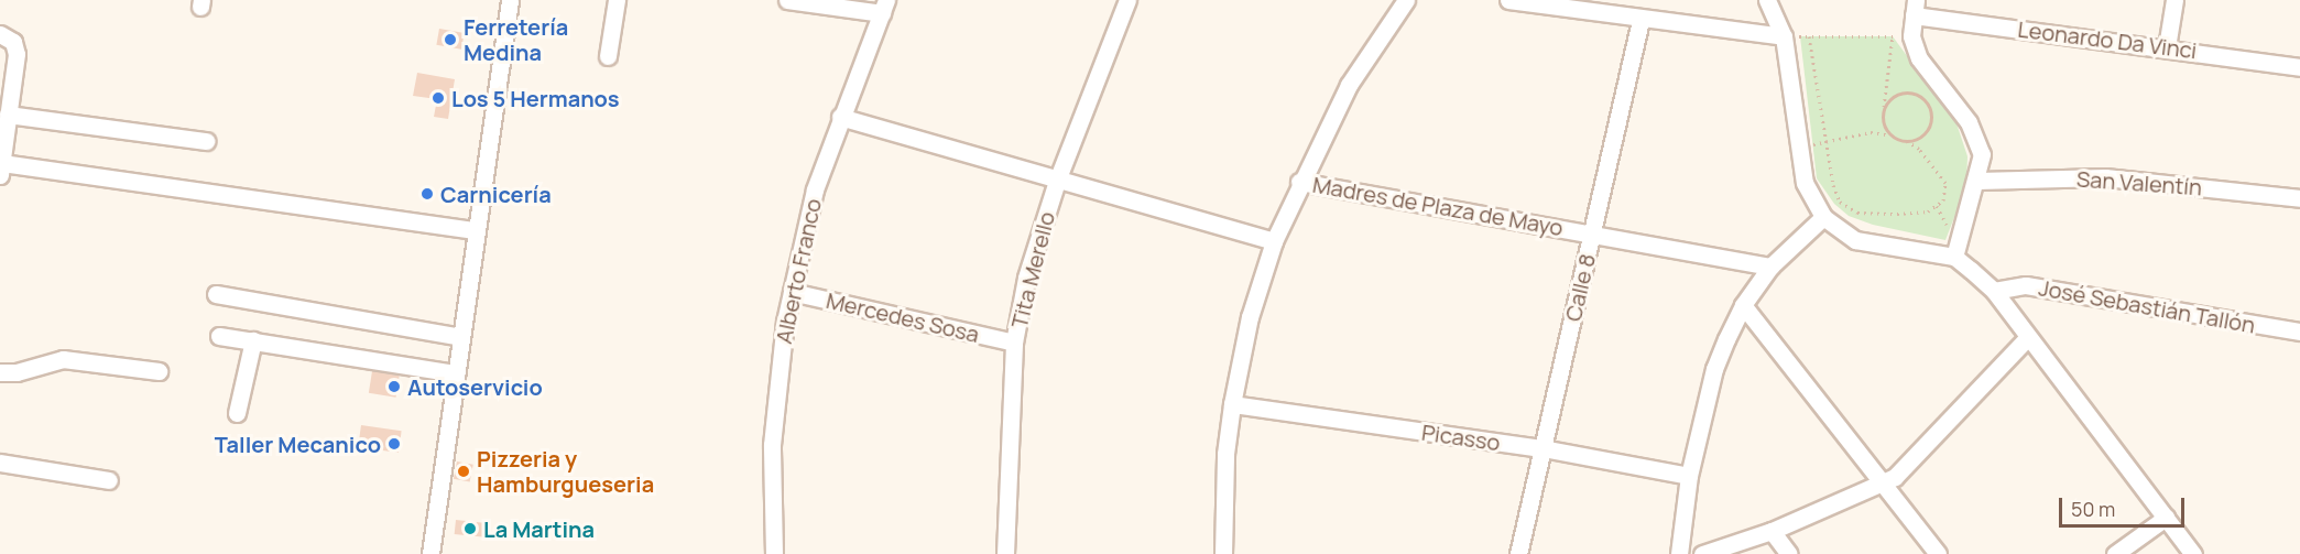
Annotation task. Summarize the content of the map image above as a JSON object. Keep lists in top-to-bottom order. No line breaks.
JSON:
{"streets":{"street":["Leonardo Da Vinci","San Valentín","Madres de Plaza de Mayo","Tita Merello","Alberto Franco","Calle 8","José Sebastián Tallón","Mercedes Sosa","Picasso"]},"crossings":[["Madres de Plaza de Mayo","Calle 8"],["Tita Merello","Mercedes Sosa"],["Alberto Franco","Mercedes Sosa"],["Calle 8","Picasso"]],"places":["Ferretería Medina","Los 5 Hermanos","Carnicería","Autoservicio","Taller Mecanico","Pizzeria y Hamburgueseria","La Martina"],"scale_bar":"50 m"}
